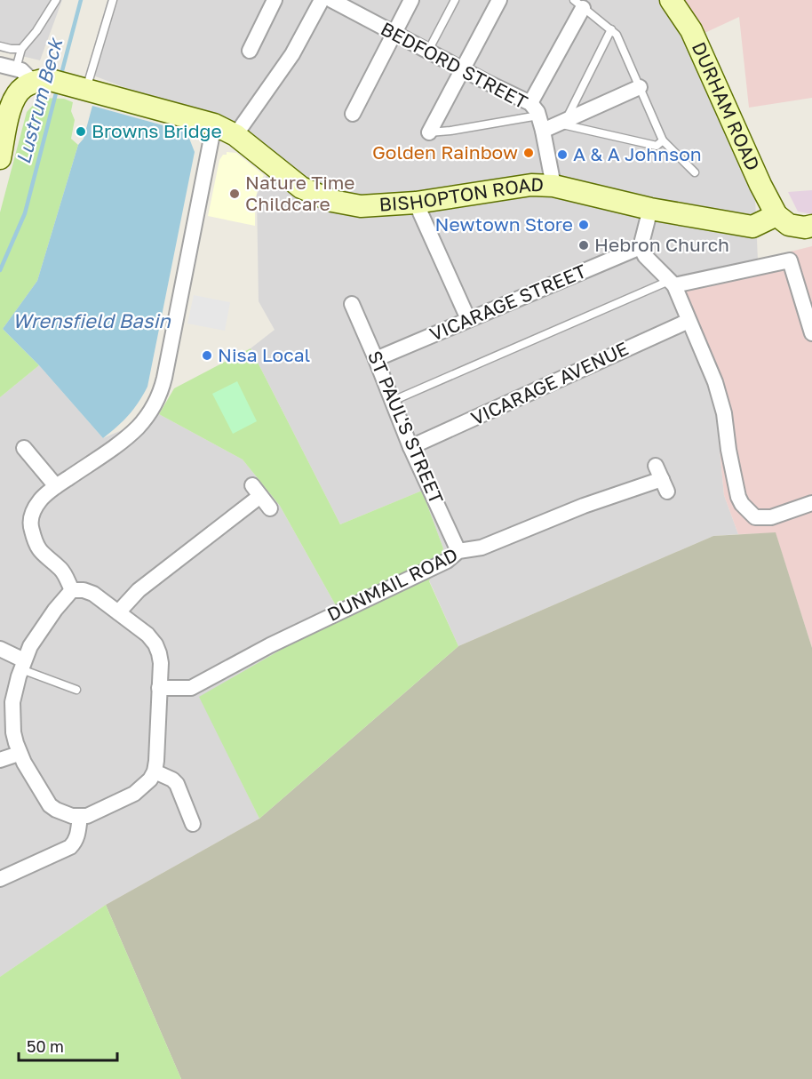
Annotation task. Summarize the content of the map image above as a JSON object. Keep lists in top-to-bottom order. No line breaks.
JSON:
{"streets":{"street":["BEDFORD STREET","DURHAM ROAD","BISHOPTON ROAD","VICARAGE STREET","VICARAGE AVENUE","ST PAUL'S STREET","DUNMAIL ROAD"]},"crossings":[["BEDFORD STREET","BISHOPTON ROAD"],["DURHAM ROAD","BISHOPTON ROAD"],["VICARAGE STREET","ST PAUL'S STREET"],["VICARAGE AVENUE","ST PAUL'S STREET"],["ST PAUL'S STREET","DUNMAIL ROAD"]],"water":["Lustrum Beck","Wrensfield Basin"],"places":["Browns Bridge","Golden Rainbow","A & A Johnson","Nature Time Childcare","Newtown Store","Hebron Church","Nisa Local"],"scale_bar":"50 m"}
